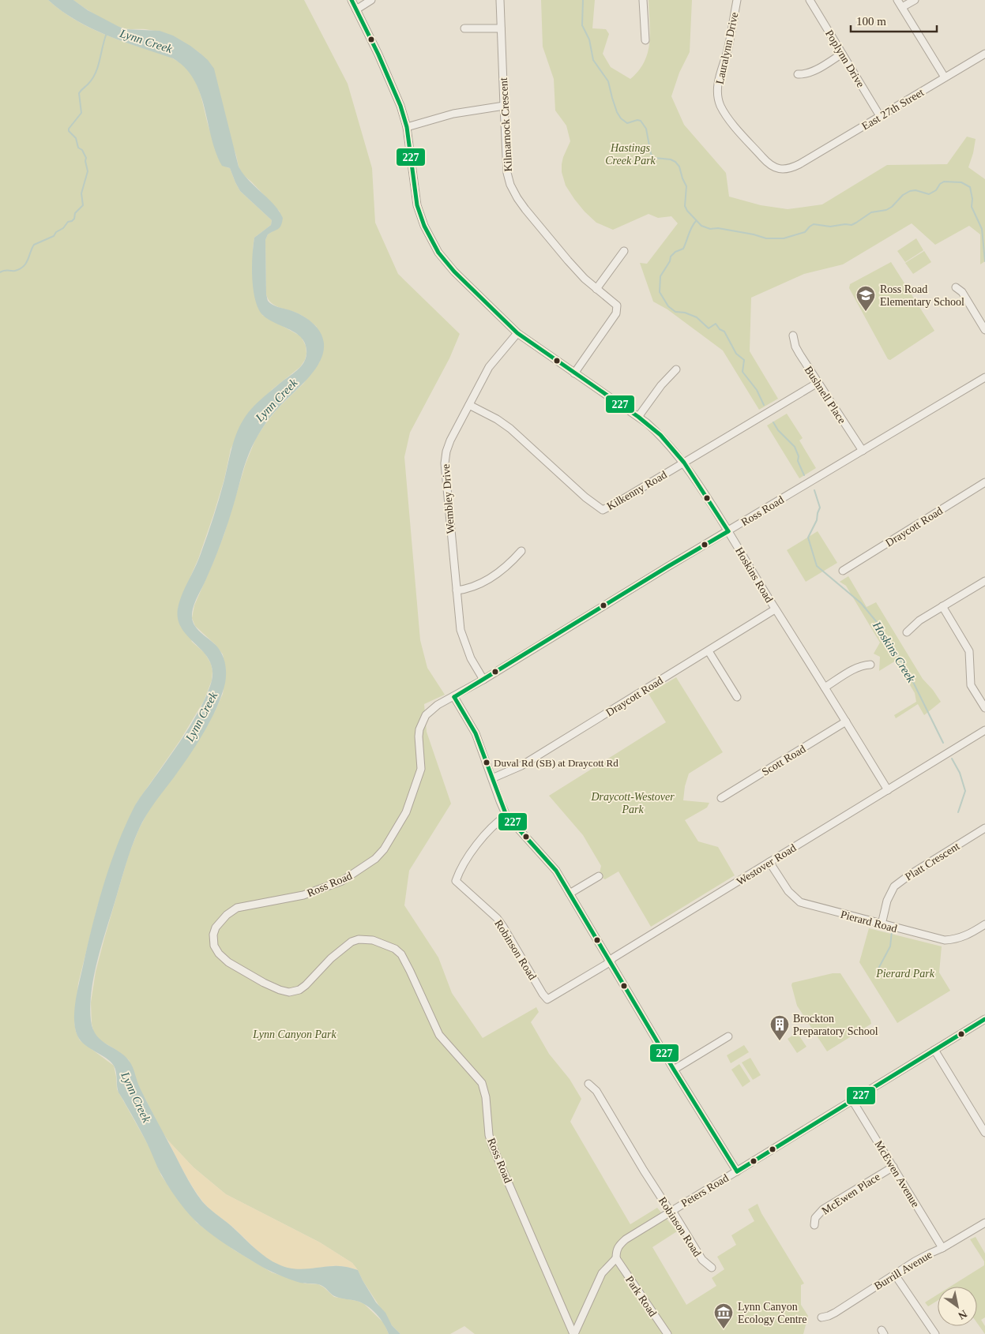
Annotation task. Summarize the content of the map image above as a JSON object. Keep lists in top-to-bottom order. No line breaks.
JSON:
{"streets":{"street":["Lauralynn Drive","Poplynn Drive","East 27th Street","Kilmarnock Crescent","Bushnell Place","Kilkenny Road","Wembley Drive","Ross Road","Draycott Road","Hoskins Road","Scott Road","Platt Crescent","Westover Road","Pierard Road","Robinson Road","McEwen Avenue","Peters Road","McEwen Place","Burrill Avenue","Park Road"]},"crossings":[["Lauralynn Drive","East 27th Street"],["Poplynn Drive","East 27th Street"],["Kilmarnock Crescent","Hoskins Road"],["Bushnell Place","Kilkenny Road"],["Bushnell Place","Ross Road"],["Kilkenny Road","Wembley Drive"],["Kilkenny Road","Hoskins Road"],["Wembley Drive","Ross Road"],["Wembley Drive","Hoskins Road"],["Ross Road","Hoskins Road"],["Ross Road","Peters Road"],["Ross Road","Park Road"],["Draycott Road","Hoskins Road"],["Hoskins Road","Scott Road"],["Hoskins Road","Westover Road"],["Platt Crescent","Pierard Road"],["Westover Road","Pierard Road"],["Westover Road","Robinson Road"],["Robinson Road","Peters Road"],["McEwen Avenue","Peters Road"],["McEwen Avenue","McEwen Place"],["McEwen Avenue","Burrill Avenue"],["Peters Road","Park Road"]],"water":["Lynn Creek","Hoskins Creek"],"parks":["Hastings Creek Park","Draycott-Westover Park","Pierard Park","Lynn Canyon Park"],"places":{"school or university":["Ross Road Elementary School"],"other":["Duval Rd (SB) at Draycott Rd"],"building":["Brockton Preparatory School"],"museum":["Lynn Canyon Ecology Centre"]},"lines":["transit line 227"],"scale_bar":"100 m","north":"bottom right"}
